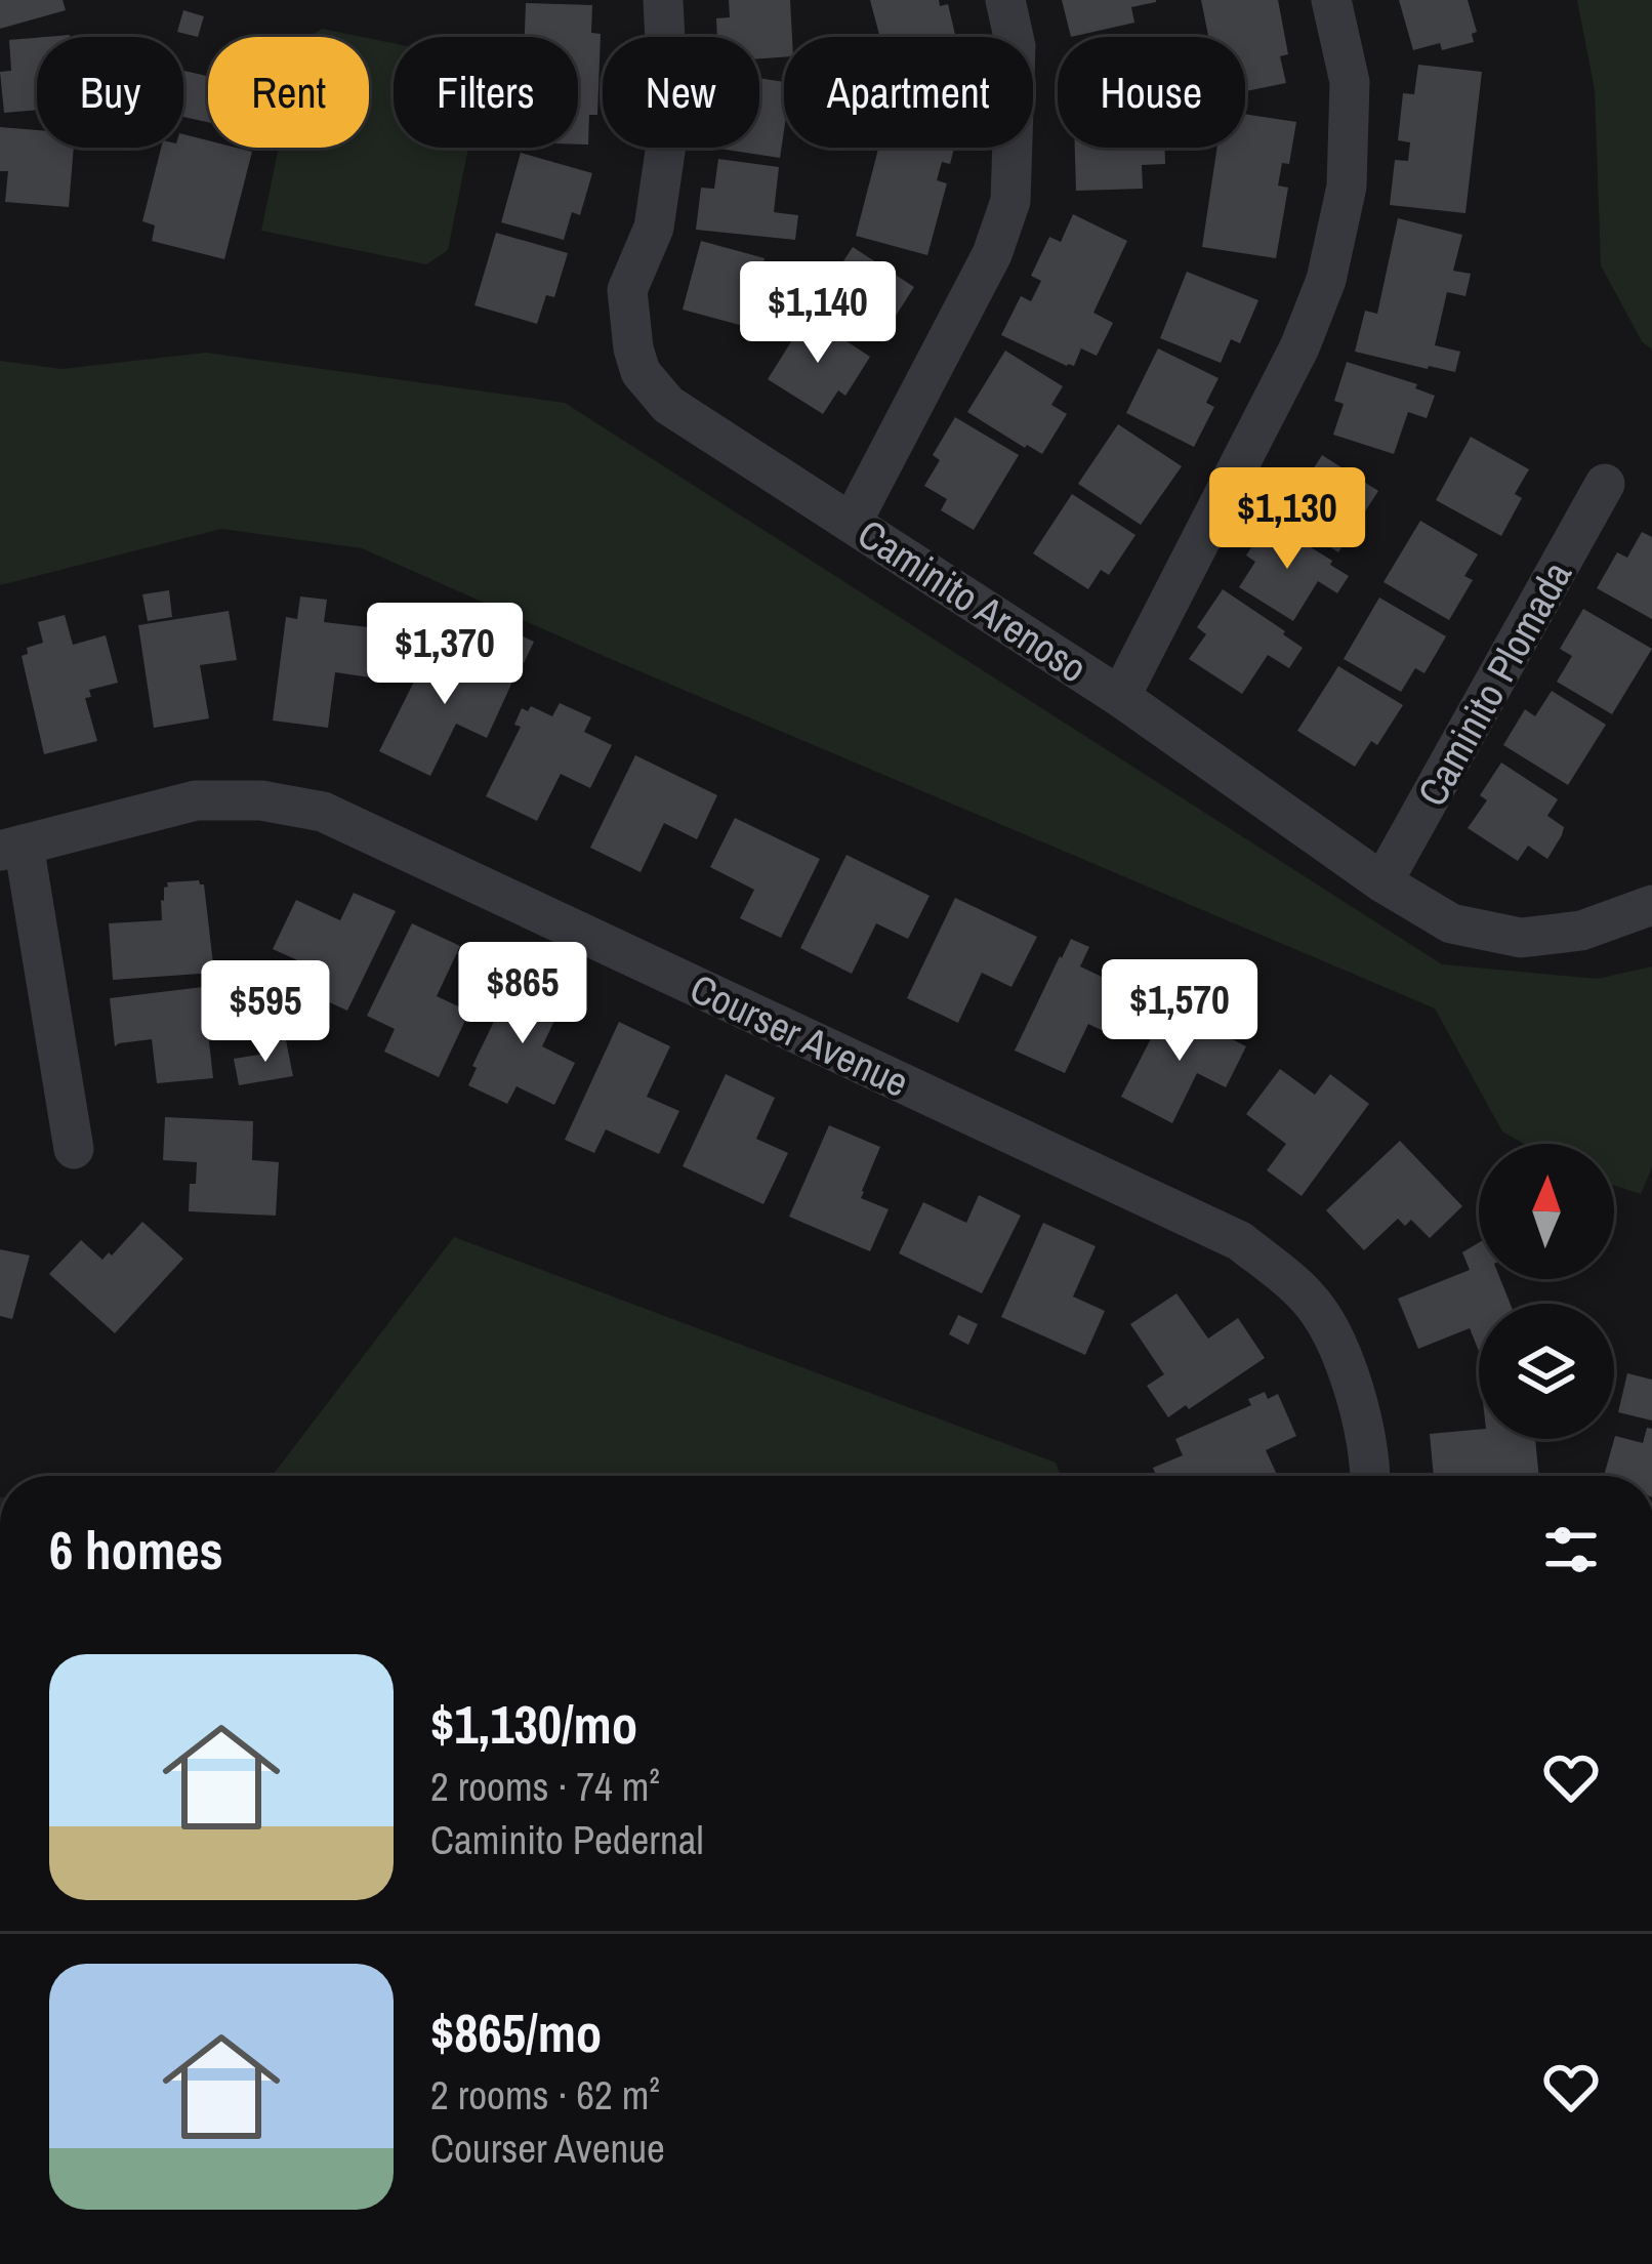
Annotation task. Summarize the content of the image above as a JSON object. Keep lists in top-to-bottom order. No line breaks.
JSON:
{"streets":{"street":["Caminito Arenoso","Caminito Plomada","Courser Avenue"]},"crossings":[["Caminito Arenoso","Caminito Plomada"]],"north":"top","page":{"chip":["Buy","Rent","Filters","New","Apartment","House"],"price":["$1,140","$1,130","$1,370","$865","$1,570","$595"],"heading":"6 homes","list":[{"name":"$1,130/mo","note":"2 rooms · 74 m² · Caminito Pedernal"},{"name":"$865/mo","note":"2 rooms · 62 m² · Courser Avenue"}]}}
